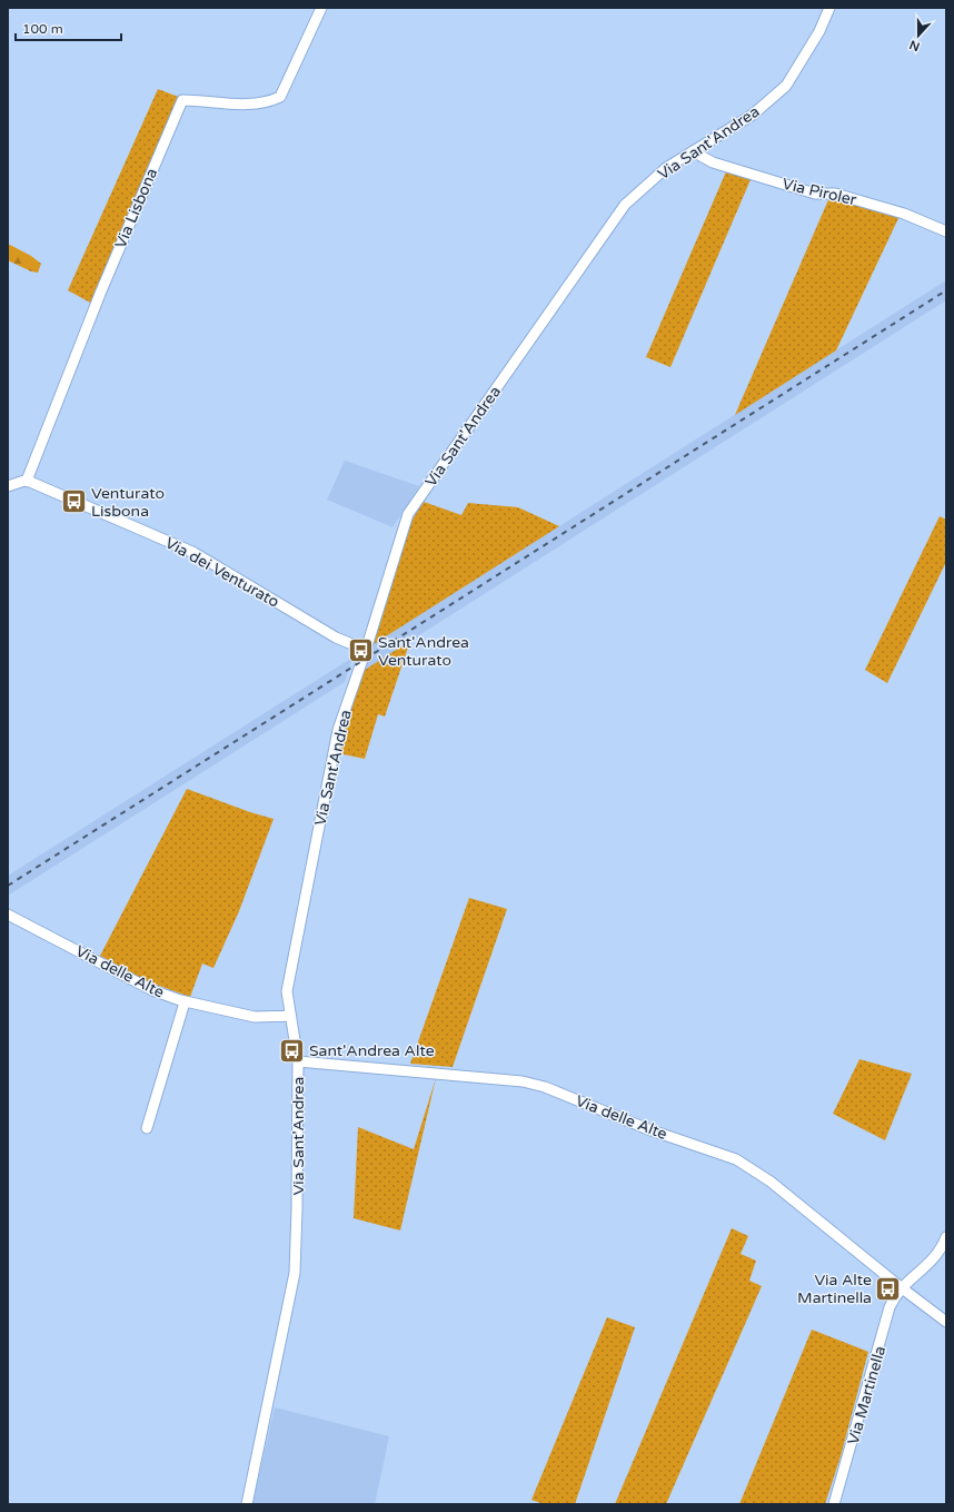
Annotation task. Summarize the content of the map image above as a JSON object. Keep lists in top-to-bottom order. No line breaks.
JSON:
{"streets":{"street":["Via Sant'Andrea","Via Piroler","Via Lisbona","Via dei Venturato","Via delle Alte","Via Martinella"]},"crossings":[["Via Sant'Andrea","Via Piroler"],["Via Sant'Andrea","Via dei Venturato"],["Via Sant'Andrea","Via delle Alte"],["Via Lisbona","Via dei Venturato"],["Via delle Alte","Via Martinella"]],"places":{"bus stop":["Venturato Lisbona","Sant'Andrea Venturato","Sant'Andrea Alte","Via Alte Martinella"]},"scale_bar":"100 m","north":"bottom"}
